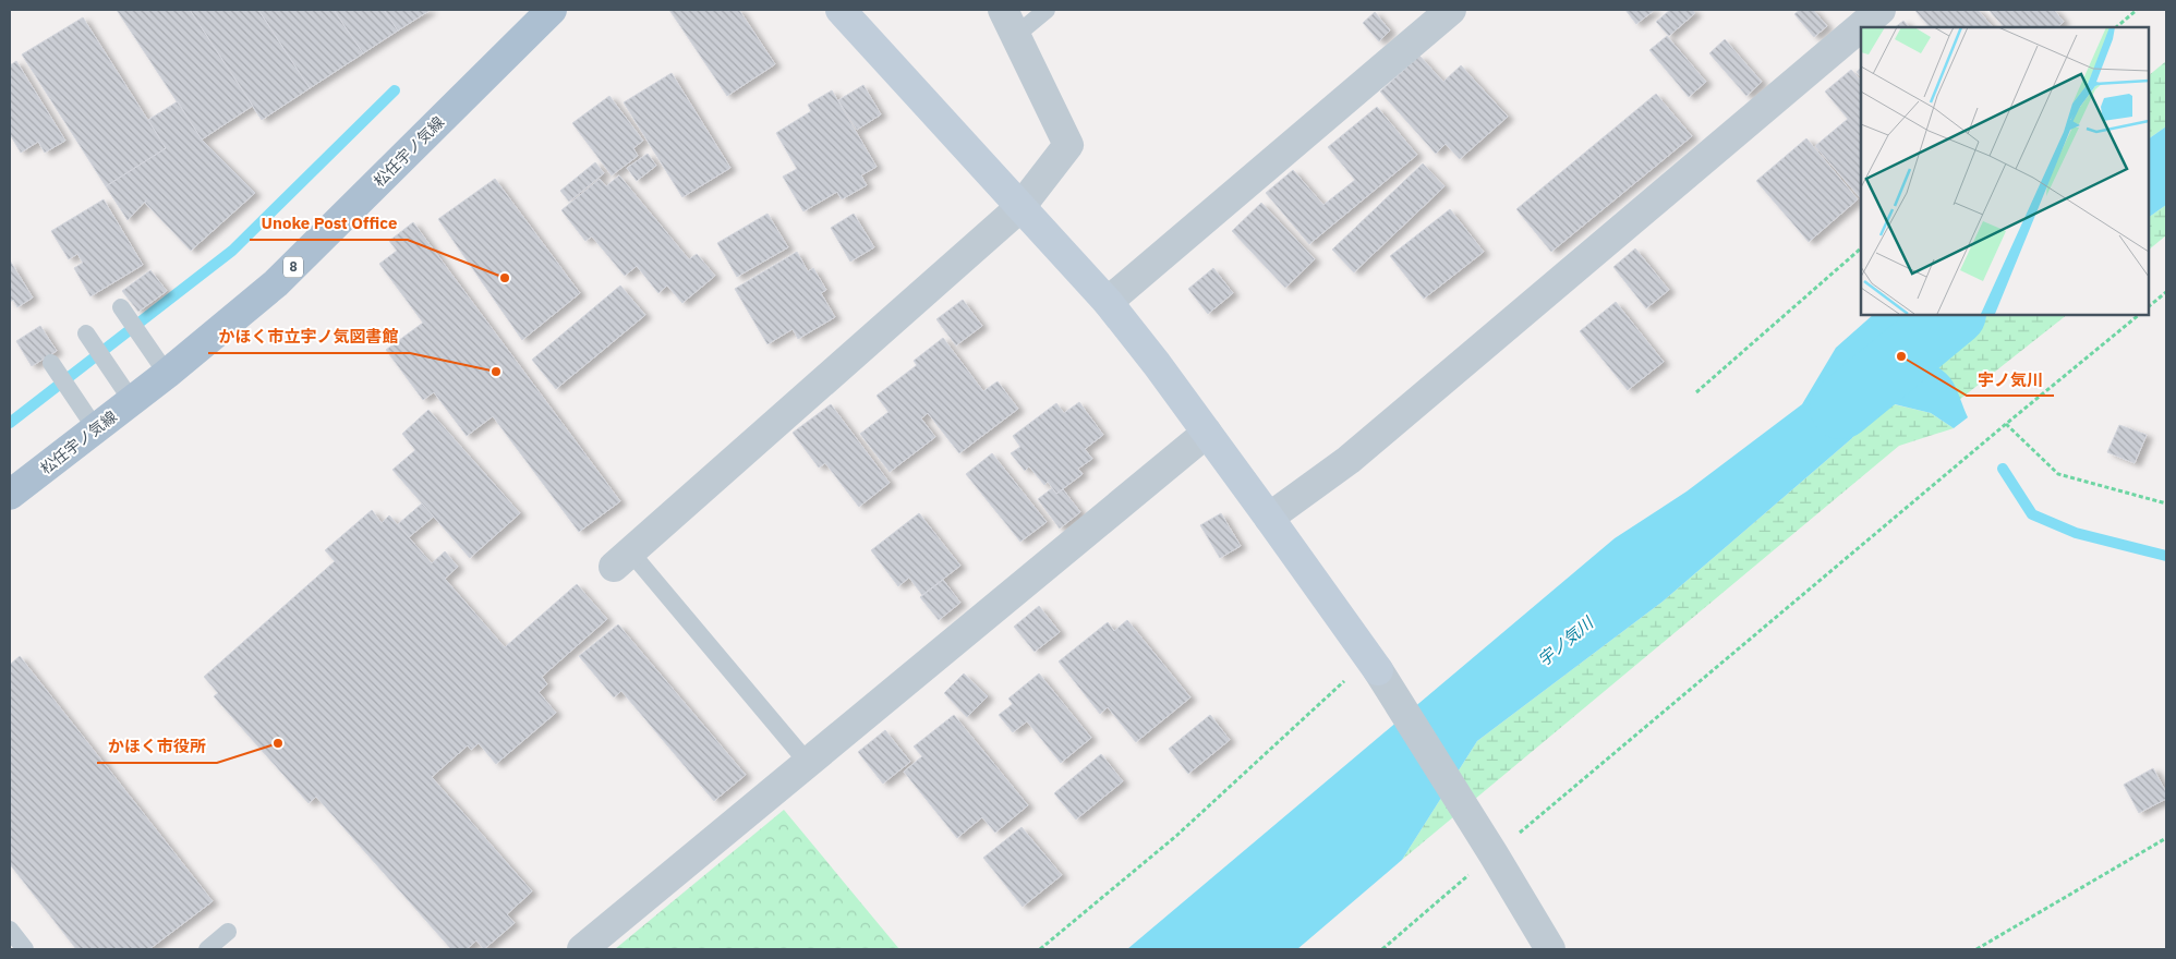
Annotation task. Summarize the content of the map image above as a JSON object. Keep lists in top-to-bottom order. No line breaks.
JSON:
{"streets":{"main road":["松任宇ノ気線","8"]},"water":["宇ノ気川"],"places":["Unoke Post Office","宇ノ気川","かほく市立宇ノ気図書館","かほく市役所"]}
